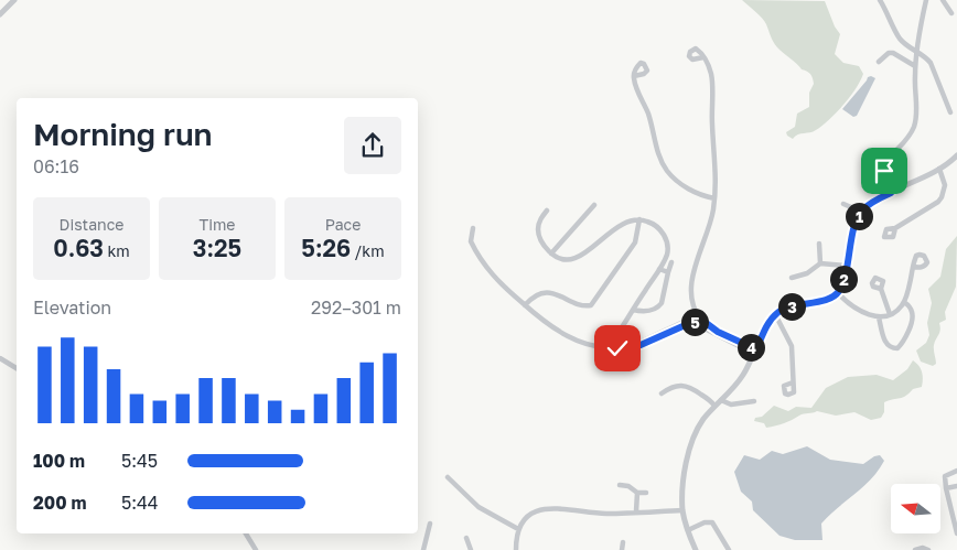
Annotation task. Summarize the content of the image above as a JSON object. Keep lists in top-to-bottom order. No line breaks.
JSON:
{"north":"left","page":{"heading":["Morning run","06:16"],"stats":[["Distance","0.63 km"],["Time","3:25"],["Pace","5:26 /km"]],"pins":["1","2","3","5","4"],"chart":["Elevation","292–301 m"],"list":[{"name":"100 m","note":"5:45"},{"name":"200 m","note":"5:44"}]}}
